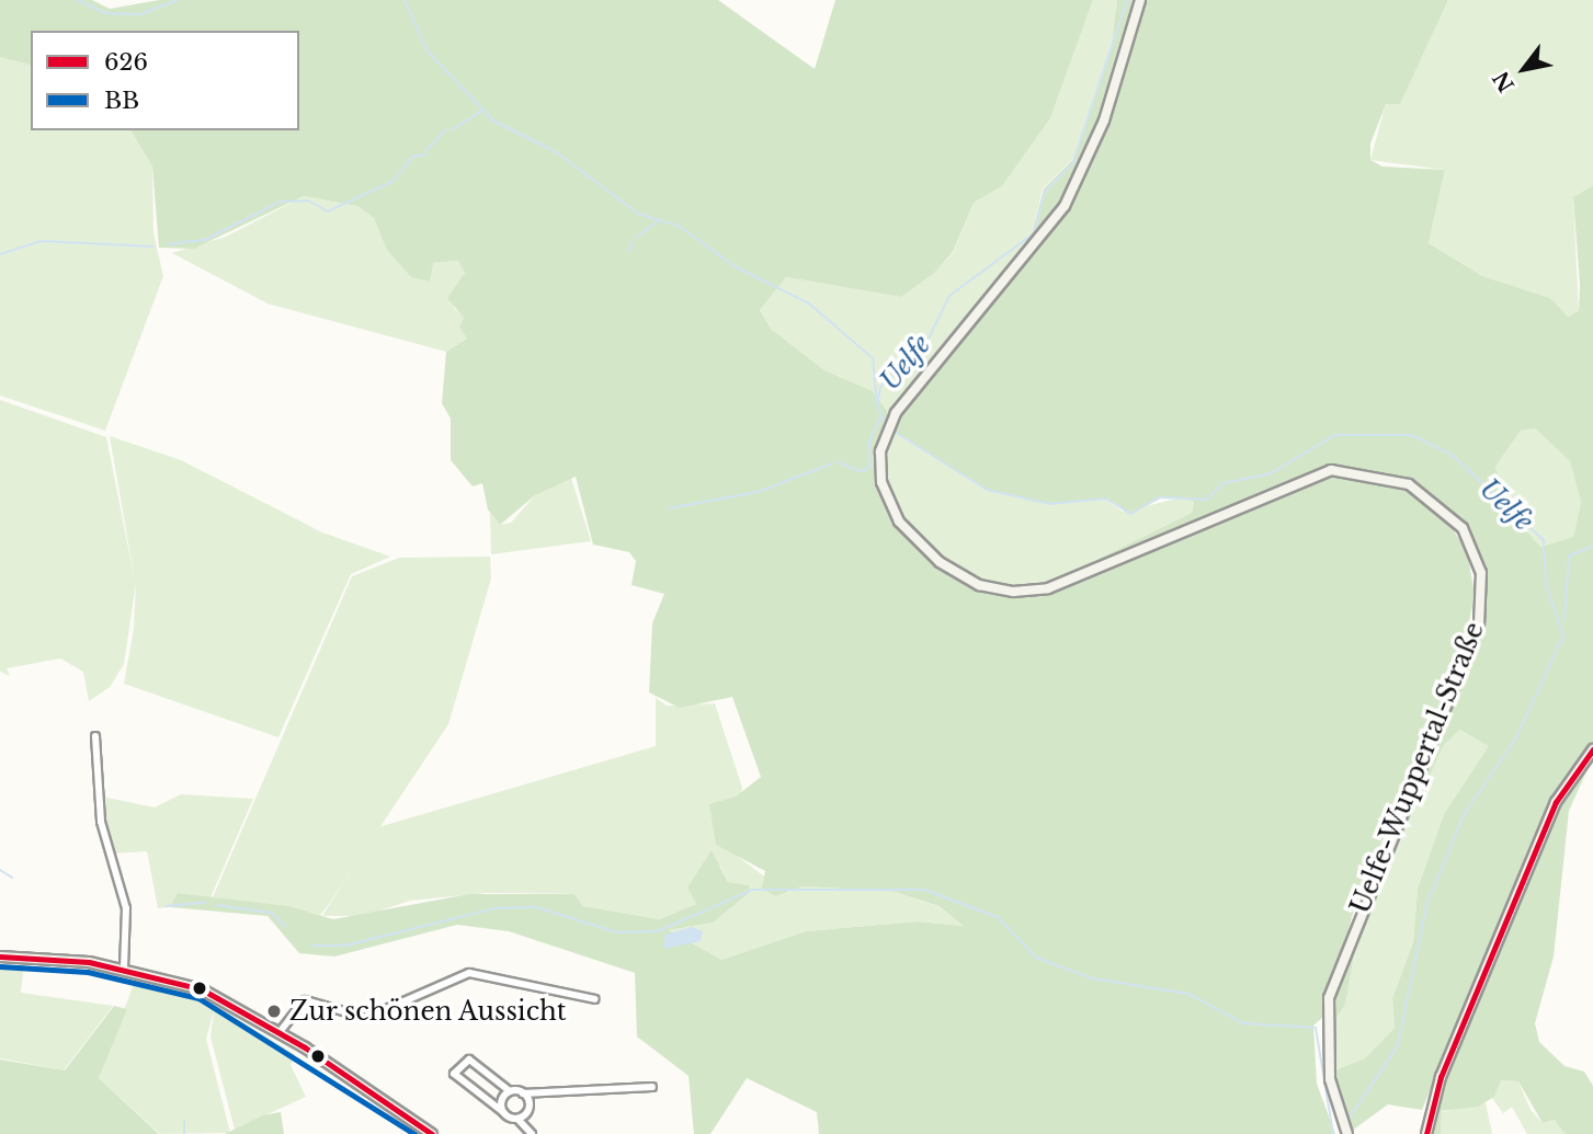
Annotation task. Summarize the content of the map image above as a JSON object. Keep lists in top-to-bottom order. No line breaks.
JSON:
{"streets":{"main road":["Uelfe-Wuppertal-Straße"]},"water":["Uelfe"],"places":["Zur schönen Aussicht"],"lines":["transit line 626","transit line BB"],"legend":["626","BB"],"north":"bottom left"}
